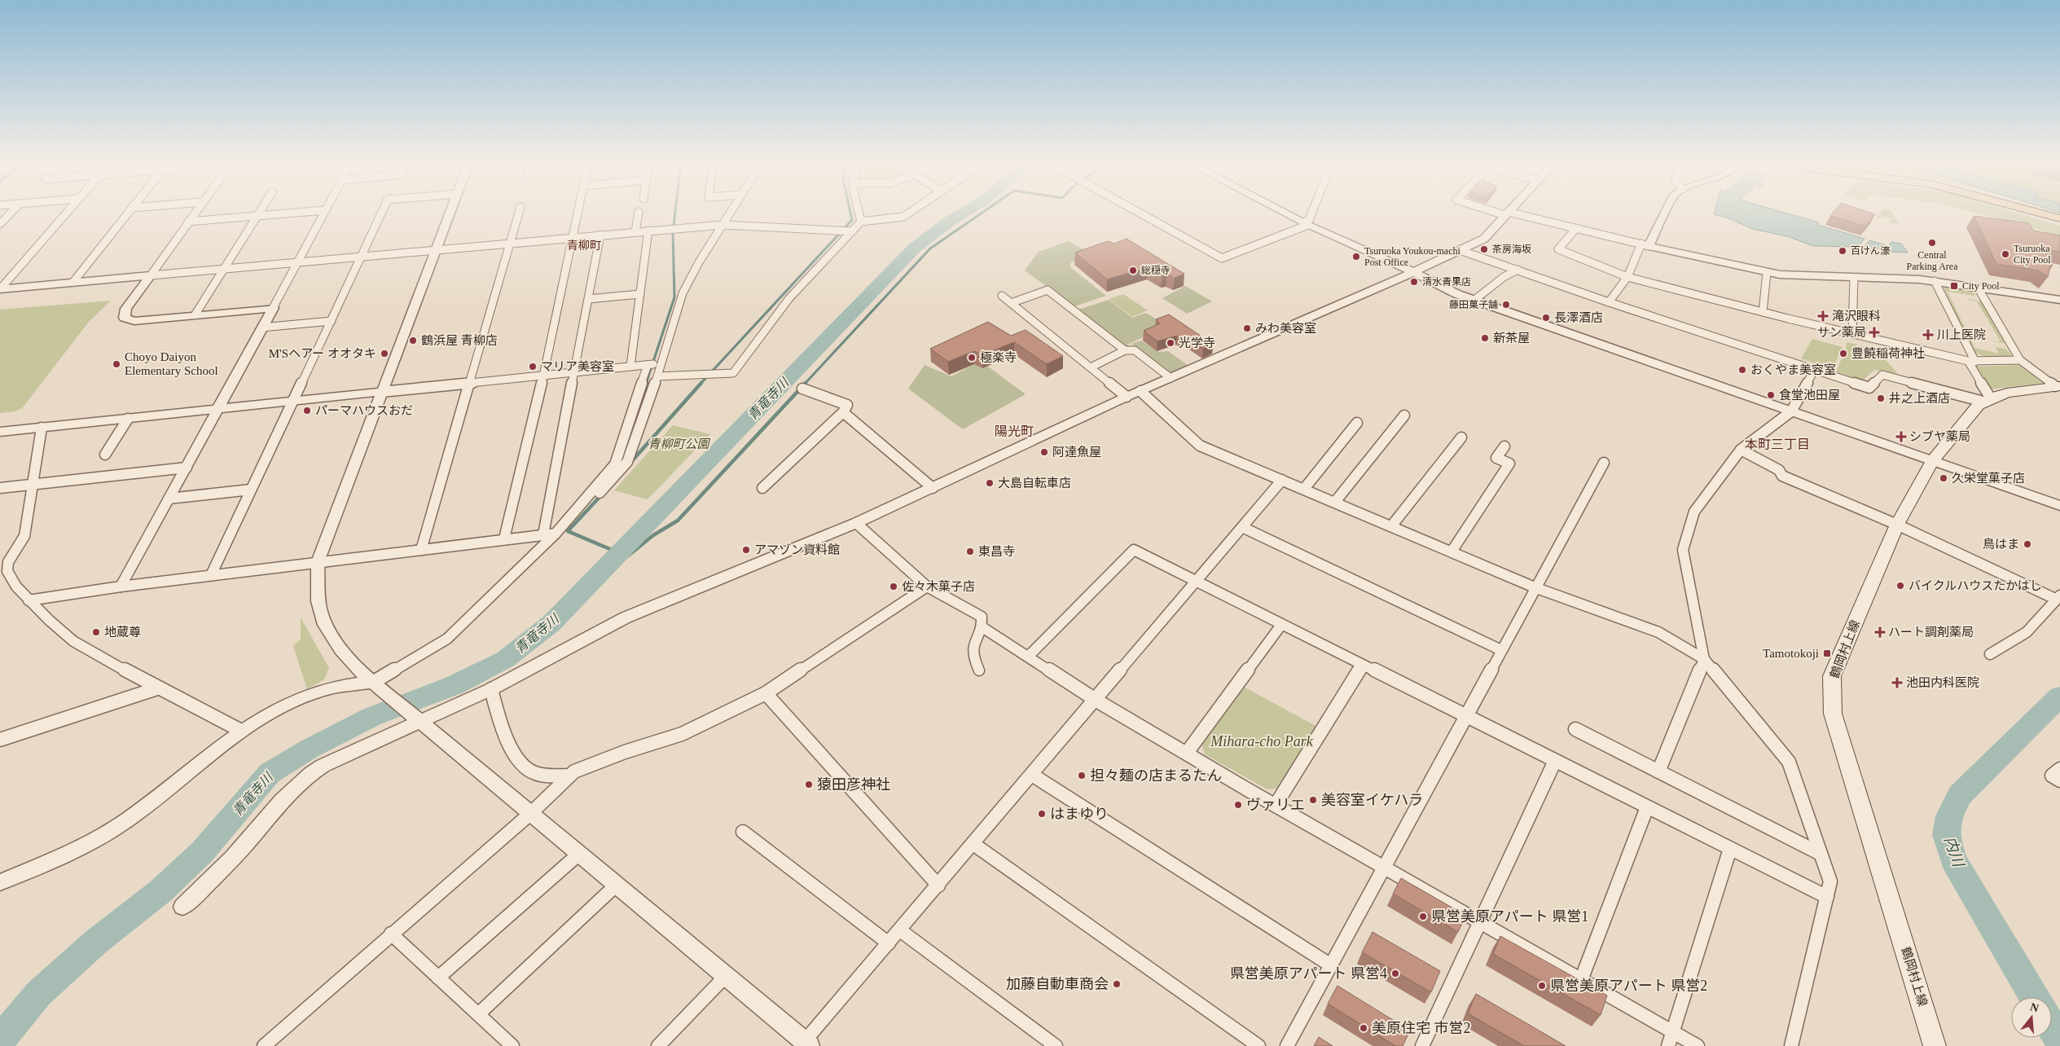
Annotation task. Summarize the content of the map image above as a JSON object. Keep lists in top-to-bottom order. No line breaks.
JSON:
{"streets":{"main road":["鶴岡村上線"]},"districts":["青柳町","陽光町","本町三丁目"],"water":["青竜寺川","内川"],"parks":["青柳町公園","Mihara-cho Park"],"places":{"other":["Central Parking Area","茶房海坂","百けん濠","Tsuruoka City Pool","Tsuruoka Youkou-machi Post Office","総穏寺","清水青果店","藤田菓子舗","長澤酒店","みわ美容室","新茶屋","鶴浜屋 青柳店","光学寺","M'Sヘアー オオタキ","豊饒稲荷神社","極楽寺","Choyo Daiyon Elementary School","マリア美容室","おくやま美容室","食堂池田屋","井之上酒店","パーマハウスおだ","阿達魚屋","久栄堂菓子店","大島自転車店","鳥はま","アマゾン資料館","東昌寺","バイクルハウスたかはし","佐々木菓子店","地蔵尊","担々麺の店まるたん","猿田彦神社","美容室イケハラ","ヴァリエ","はまゆり","県営美原アパート 県営1","県営美原アパート 県営4","加藤自動車商会","県営美原アパート 県営2","美原住宅 市営2"],"transit":["City Pool","Tamotokoji"],"health":["滝沢眼科","サン薬局","川上医院","シブヤ薬局","ハート調剤薬局","池田内科医院"]},"north":"top"}
